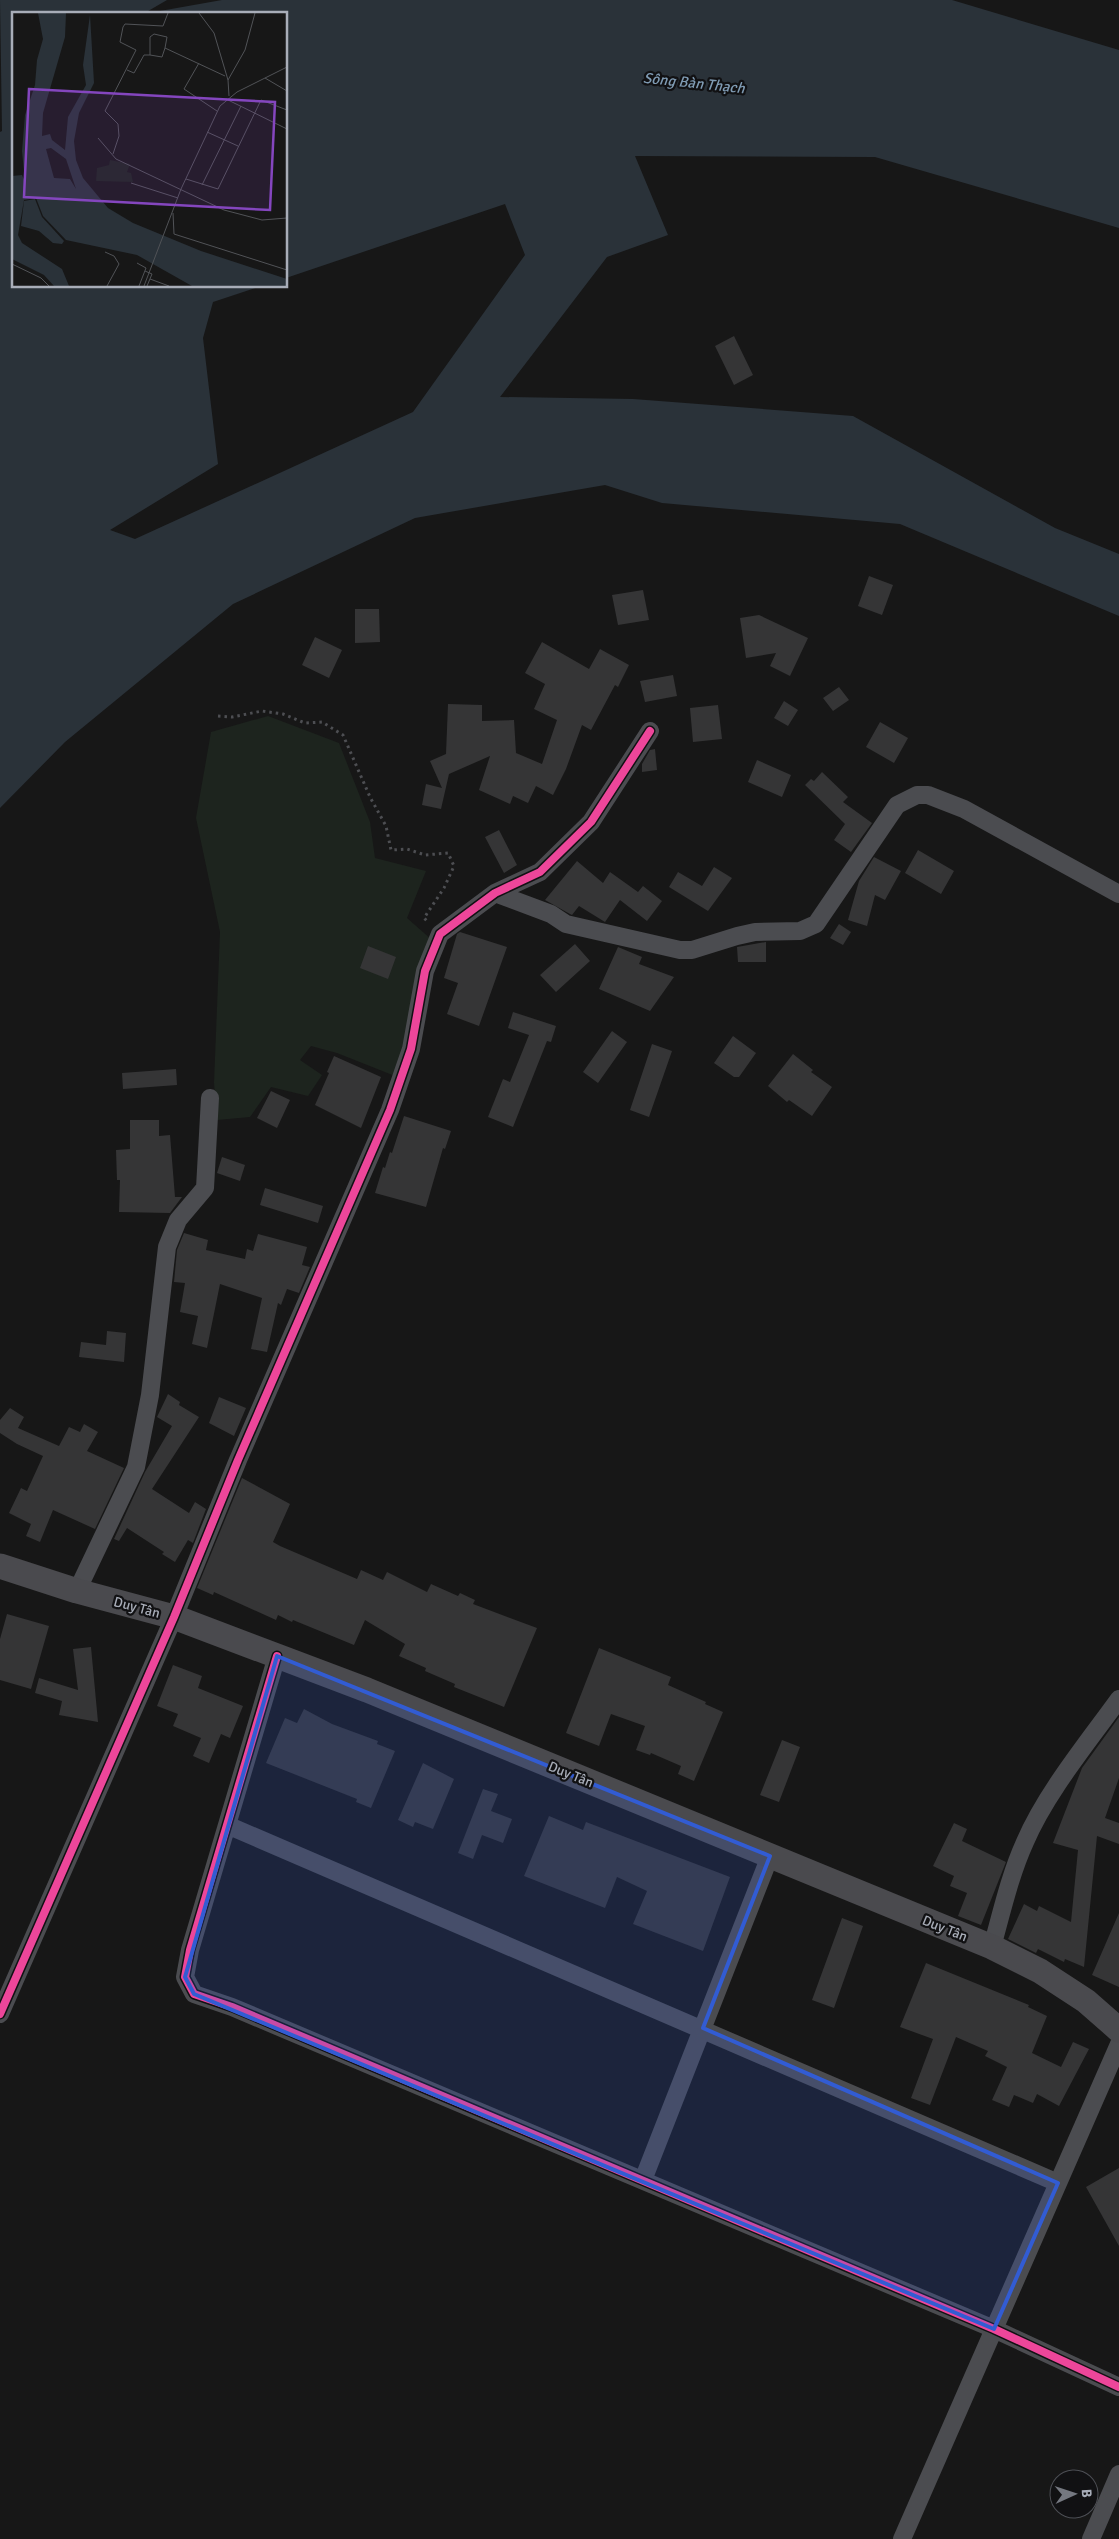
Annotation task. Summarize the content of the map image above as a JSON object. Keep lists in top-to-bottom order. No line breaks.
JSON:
{"streets":{"street":["Duy Tân"]},"water":["Sông Bàn Thạch"],"north":"right"}
